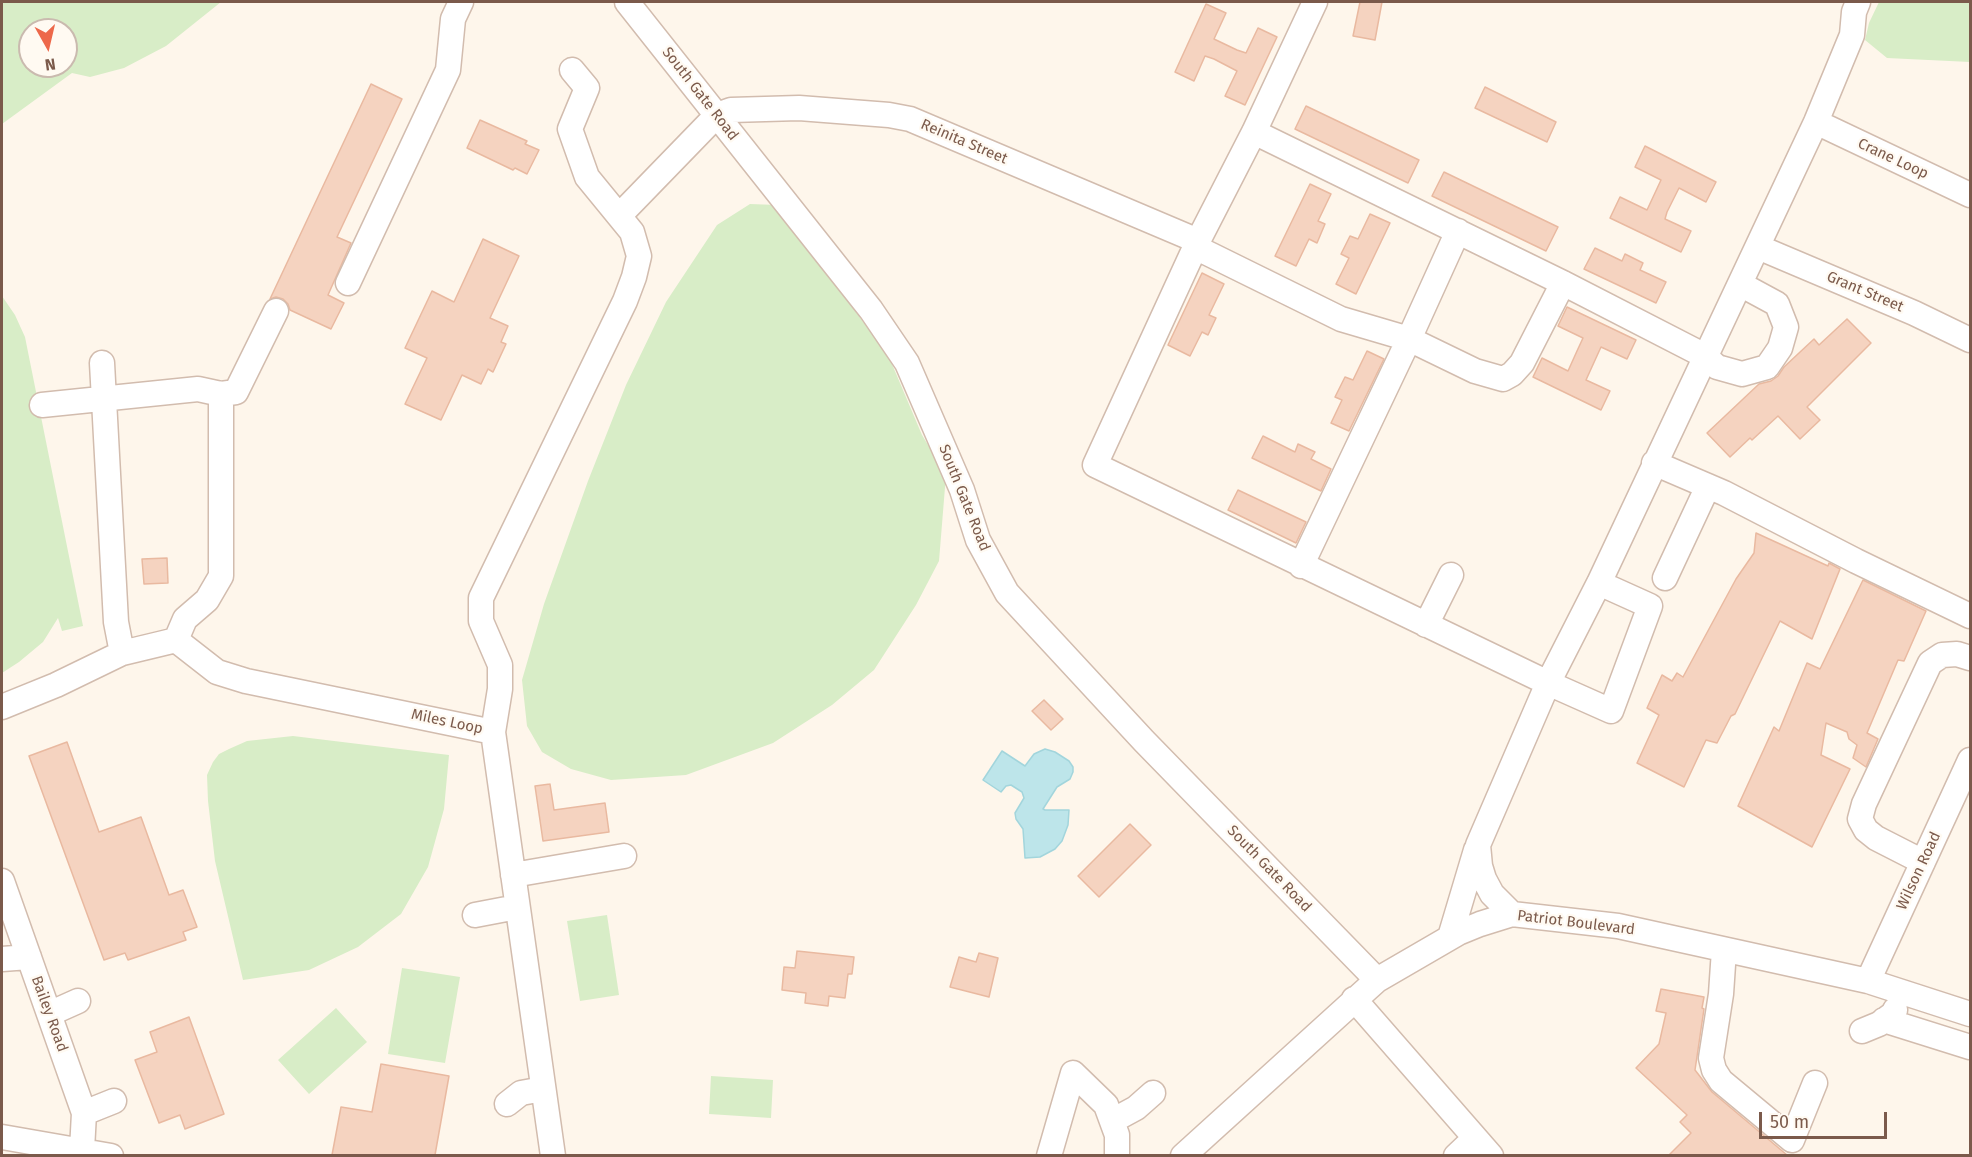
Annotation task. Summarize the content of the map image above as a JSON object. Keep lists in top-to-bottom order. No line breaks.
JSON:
{"streets":{"street":["South Gate Road","Reinita Street","Crane Loop","Grant Street","Miles Loop","Wilson Road","Patriot Boulevard","Bailey Road"]},"crossings":[["South Gate Road","Reinita Street"],["South Gate Road","Patriot Boulevard"],["Wilson Road","Patriot Boulevard"]],"scale_bar":"50 m","north":"bottom"}
